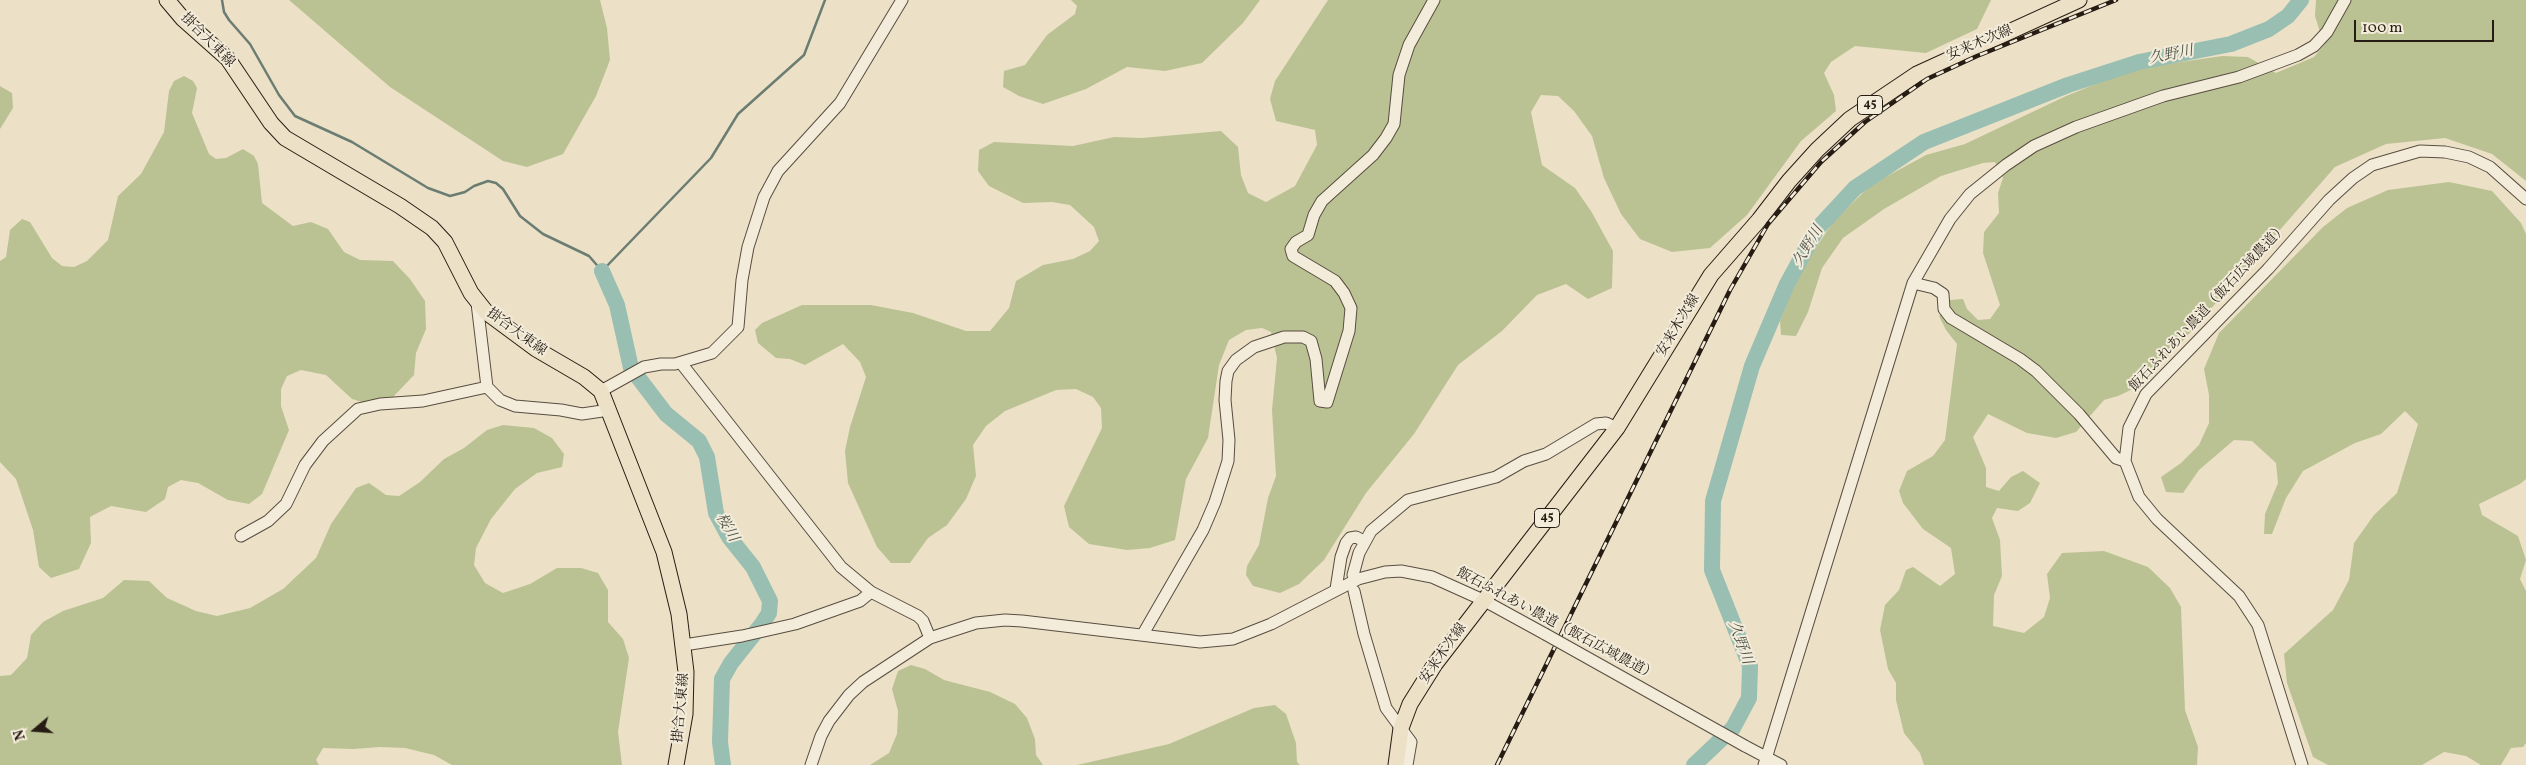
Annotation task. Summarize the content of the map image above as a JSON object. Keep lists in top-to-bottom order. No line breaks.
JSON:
{"streets":{"main road":["掛合大東線","安来木次線","45"],"street":["飯石ふれあい農道（飯石広域農道）"]},"crossings":[["安来木次線","飯石ふれあい農道（飯石広域農道）"]],"water":["久野川","桜川"],"scale_bar":"100 m","north":"left"}
